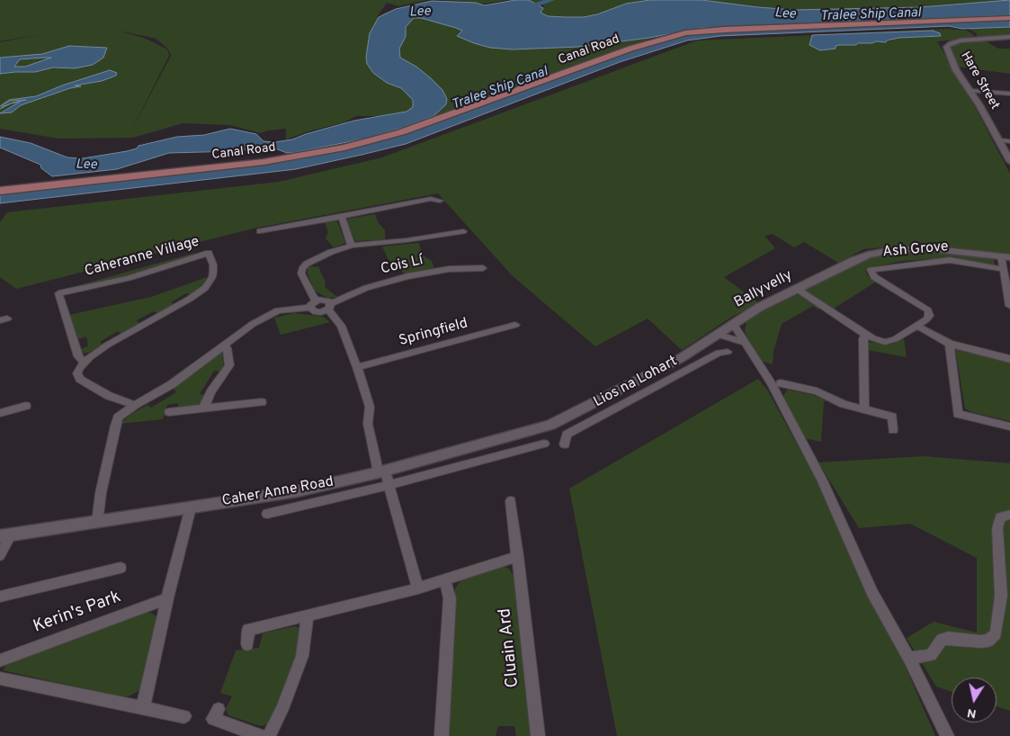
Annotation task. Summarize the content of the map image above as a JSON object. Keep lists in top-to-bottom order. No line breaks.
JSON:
{"streets":{"main road":["Canal Road"],"street":["Hare Street","Ash Grove","Caheranne Village","Cois Lí","Ballyvelly","Springfield","Lios na Lohart","Caher Anne Road","Kerin's Park","Cluain Ard"]},"crossings":[["Ash Grove","Ballyvelly"],["Ballyvelly","Caher Anne Road"]],"water":["Lee","Tralee Ship Canal"],"north":"bottom"}
